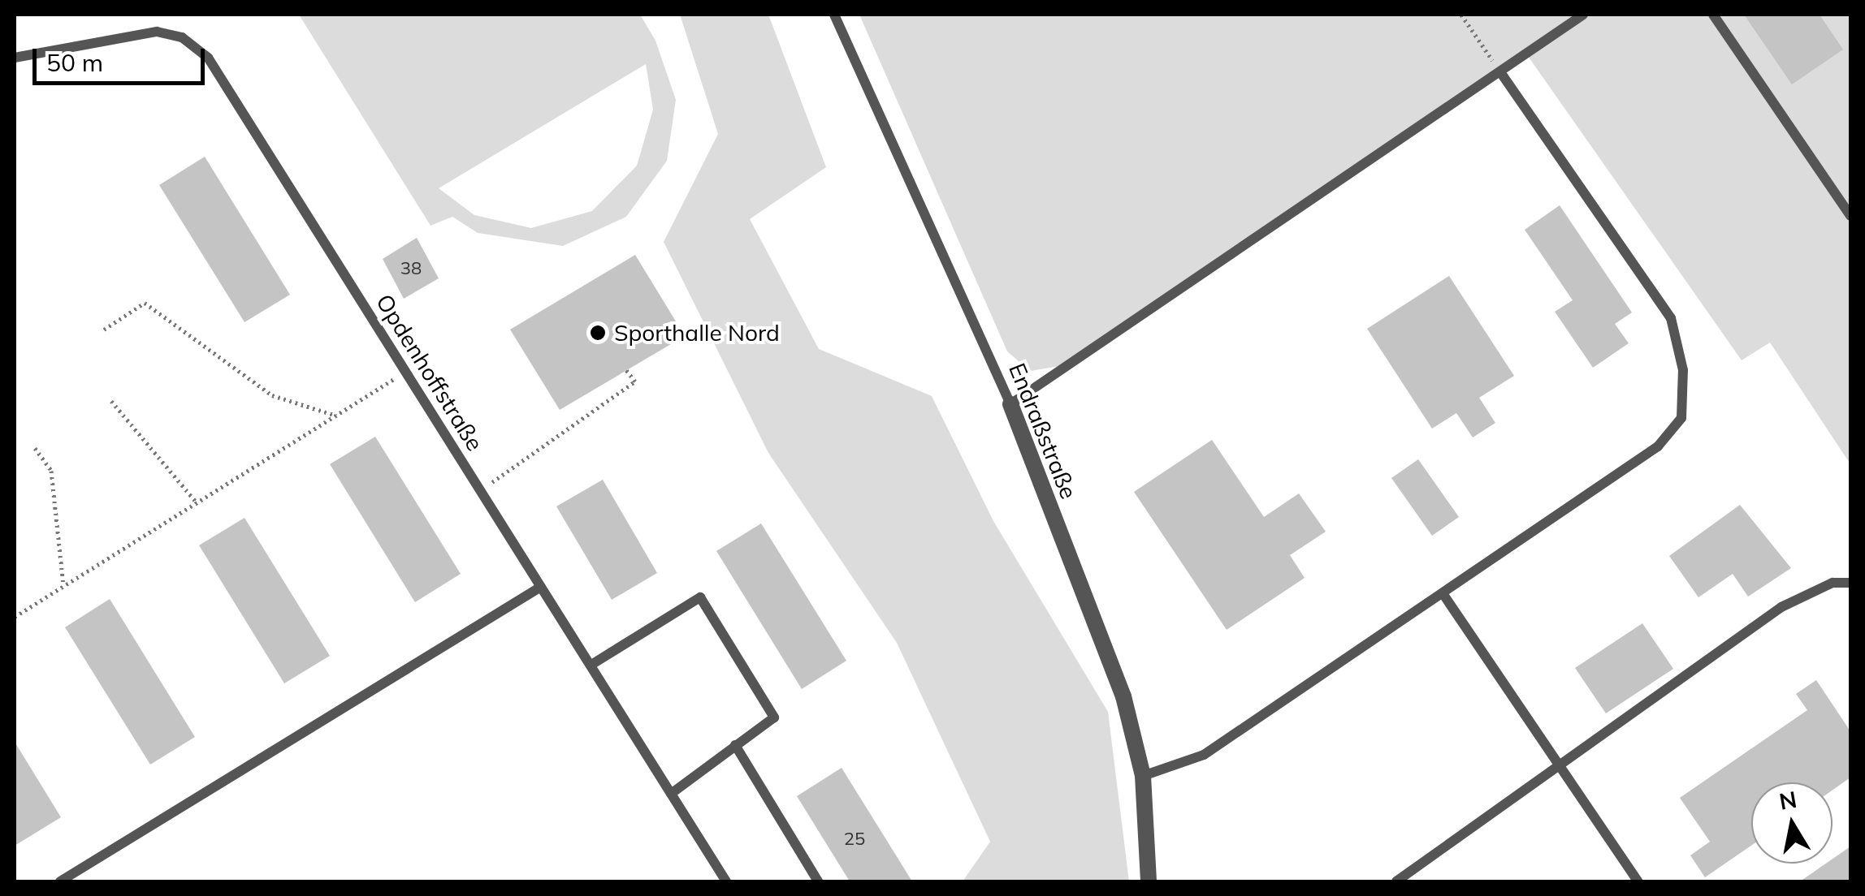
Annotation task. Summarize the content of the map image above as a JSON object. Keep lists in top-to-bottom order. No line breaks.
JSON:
{"streets":{"street":["Endraßstraße"],"lane":["Opdenhoffstraße"]},"places":["Sporthalle Nord"],"house_numbers":["38","25"],"scale_bar":"50 m","north":"top"}
